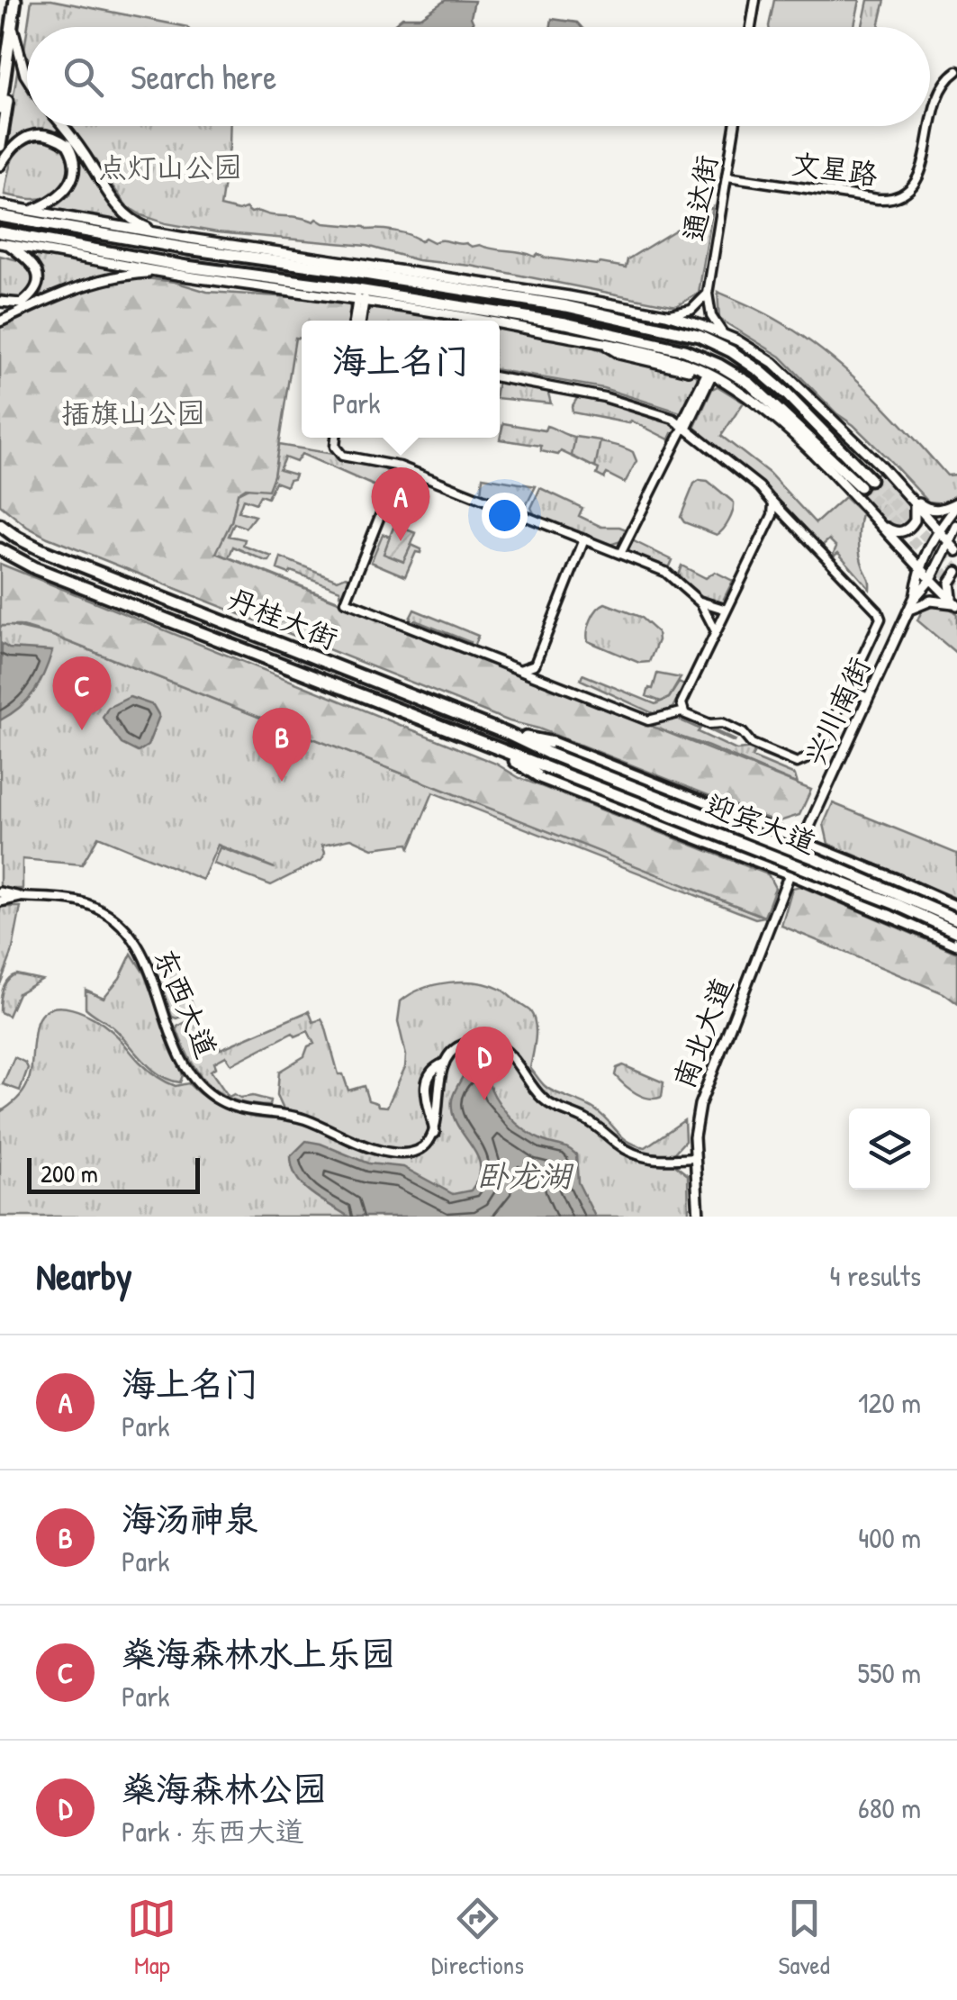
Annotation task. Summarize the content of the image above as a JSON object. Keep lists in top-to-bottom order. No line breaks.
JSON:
{"streets":{"main road":["丹桂大街","迎宾大道"],"street":["文星路","通达街","兴川南街","东西大道","南北大道"]},"crossings":[["文星路","通达街"],["丹桂大街","迎宾大道"],["兴川南街","南北大道"]],"water":["卧龙湖"],"parks":["点灯山公园","插旗山公园"],"scale_bar":"200 m","page":{"search":"Search here","popup":["海上名门","Park"],"pins":["A","C","B","D"],"scale":"200 m","heading":["Nearby","4 results"],"list":[{"mark":"A","name":"海上名门","note":"Park","value":"120 m"},{"mark":"B","name":"海汤神泉","note":"Park","value":"400 m"},{"mark":"C","name":"燊海森林水上乐园","note":"Park","value":"550 m"},{"mark":"D","name":"燊海森林公园","note":"Park · 东西大道","value":"680 m"}],"nav":["Map","Directions","Saved"]}}
